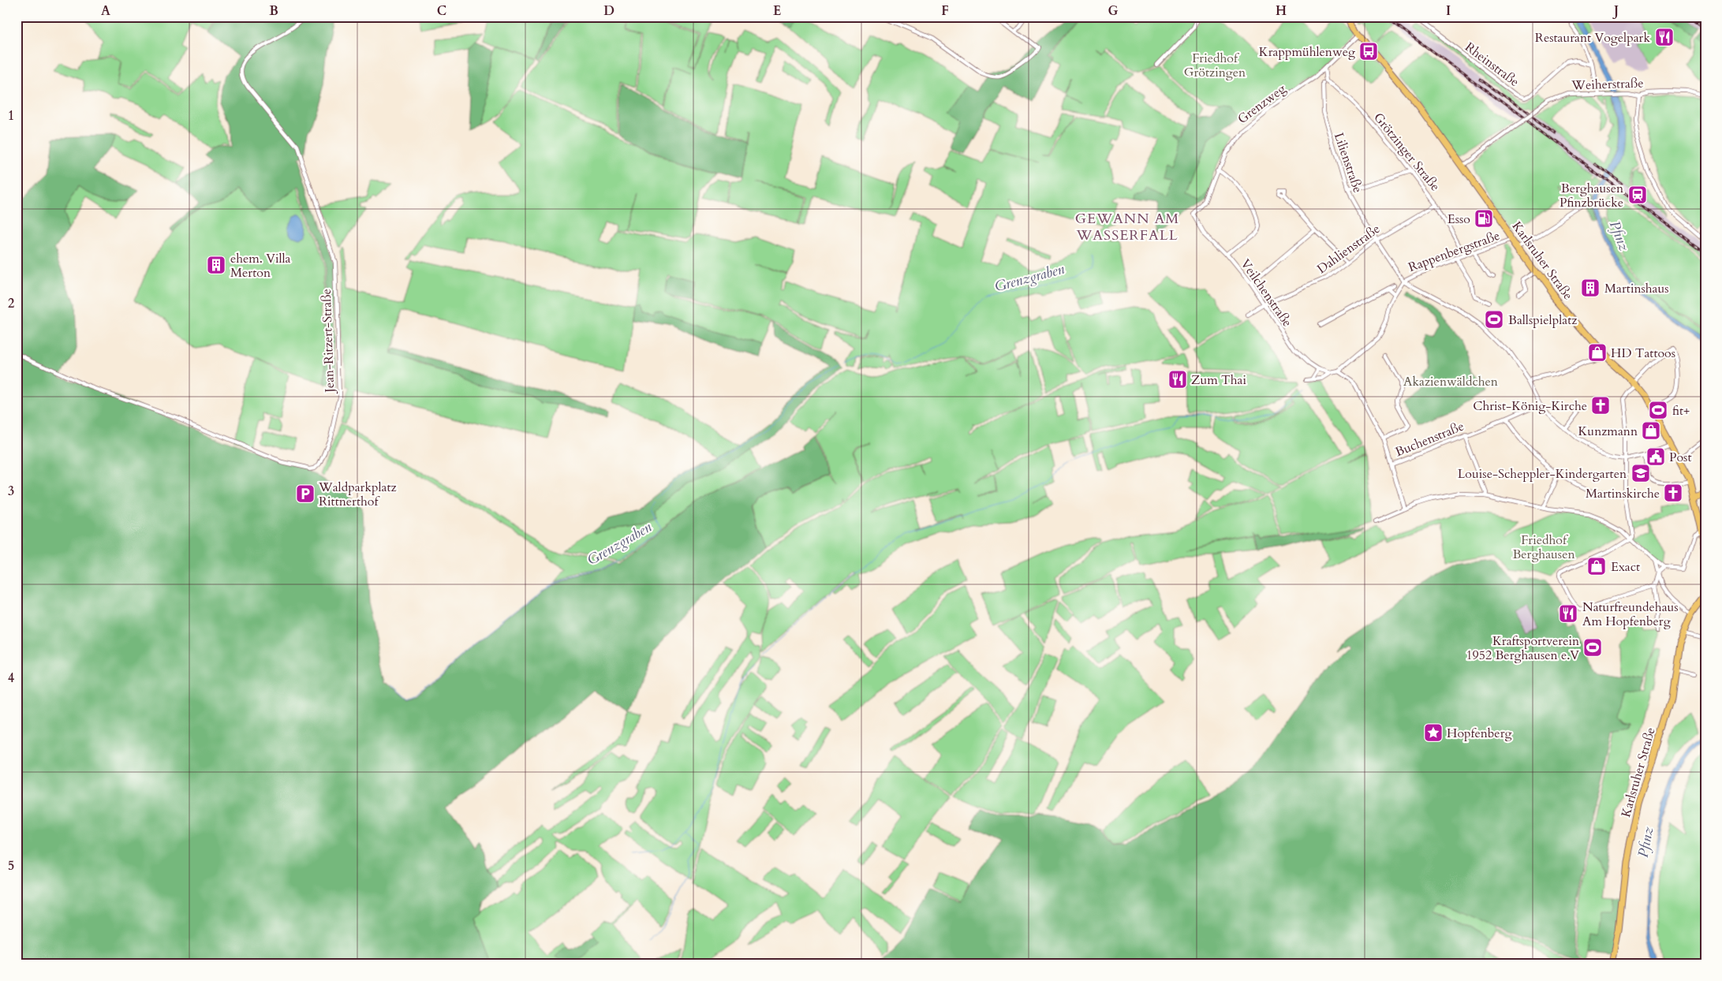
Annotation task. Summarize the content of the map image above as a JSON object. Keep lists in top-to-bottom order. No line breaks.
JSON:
{"streets":{"main road":["Karlsruher Straße"],"street":["Rheinstraße","Weiherstraße","Grenzweg","Grötzinger Straße","Lilienstraße","Dahlienstraße","Rappenbergstraße","Veilchenstraße","Jean-Ritzert-Straße","Buchenstraße"]},"crossings":[["Weiherstraße","Karlsruher Straße"],["Grenzweg","Karlsruher Straße"],["Grenzweg","Veilchenstraße"],["Grötzinger Straße","Lilienstraße"],["Grötzinger Straße","Dahlienstraße"],["Grötzinger Straße","Rappenbergstraße"],["Lilienstraße","Dahlienstraße"],["Lilienstraße","Rappenbergstraße"],["Dahlienstraße","Veilchenstraße"],["Rappenbergstraße","Karlsruher Straße"]],"districts":["GEWANN AM WASSERFALL"],"water":["Pfinz","Grenzgraben"],"parks":["Friedhof Grötzingen","Akazienwäldchen","Friedhof Berghausen"],"places":{"restaurant":["Restaurant Vogelpark","Zum Thai","Naturfreundehaus Am Hopfenberg"],"bus stop":["Krappmühlenweg"],"station":["Berghausen Pfinzbrücke"],"fuel station":["Esso"],"building":["ehem. Villa Merton","Martinshaus"],"sports":["Ballspielplatz","fit+","Kraftsportverein 1952 Berghausen e.V"],"shop":["HD Tattoos","Kunzmann","Exact"],"church":["Christ-König-Kirche","Martinskirche"],"public building":["Post"],"school or university":["Louise-Scheppler-Kindergarten"],"parking":["Waldparkplatz Rittnerthof"],"place":["Hopfenberg"]},"grid":{"columns":["A","B","C","D","E","F","G","H","I","J"],"rows":["1","2","3","4","5"]}}
